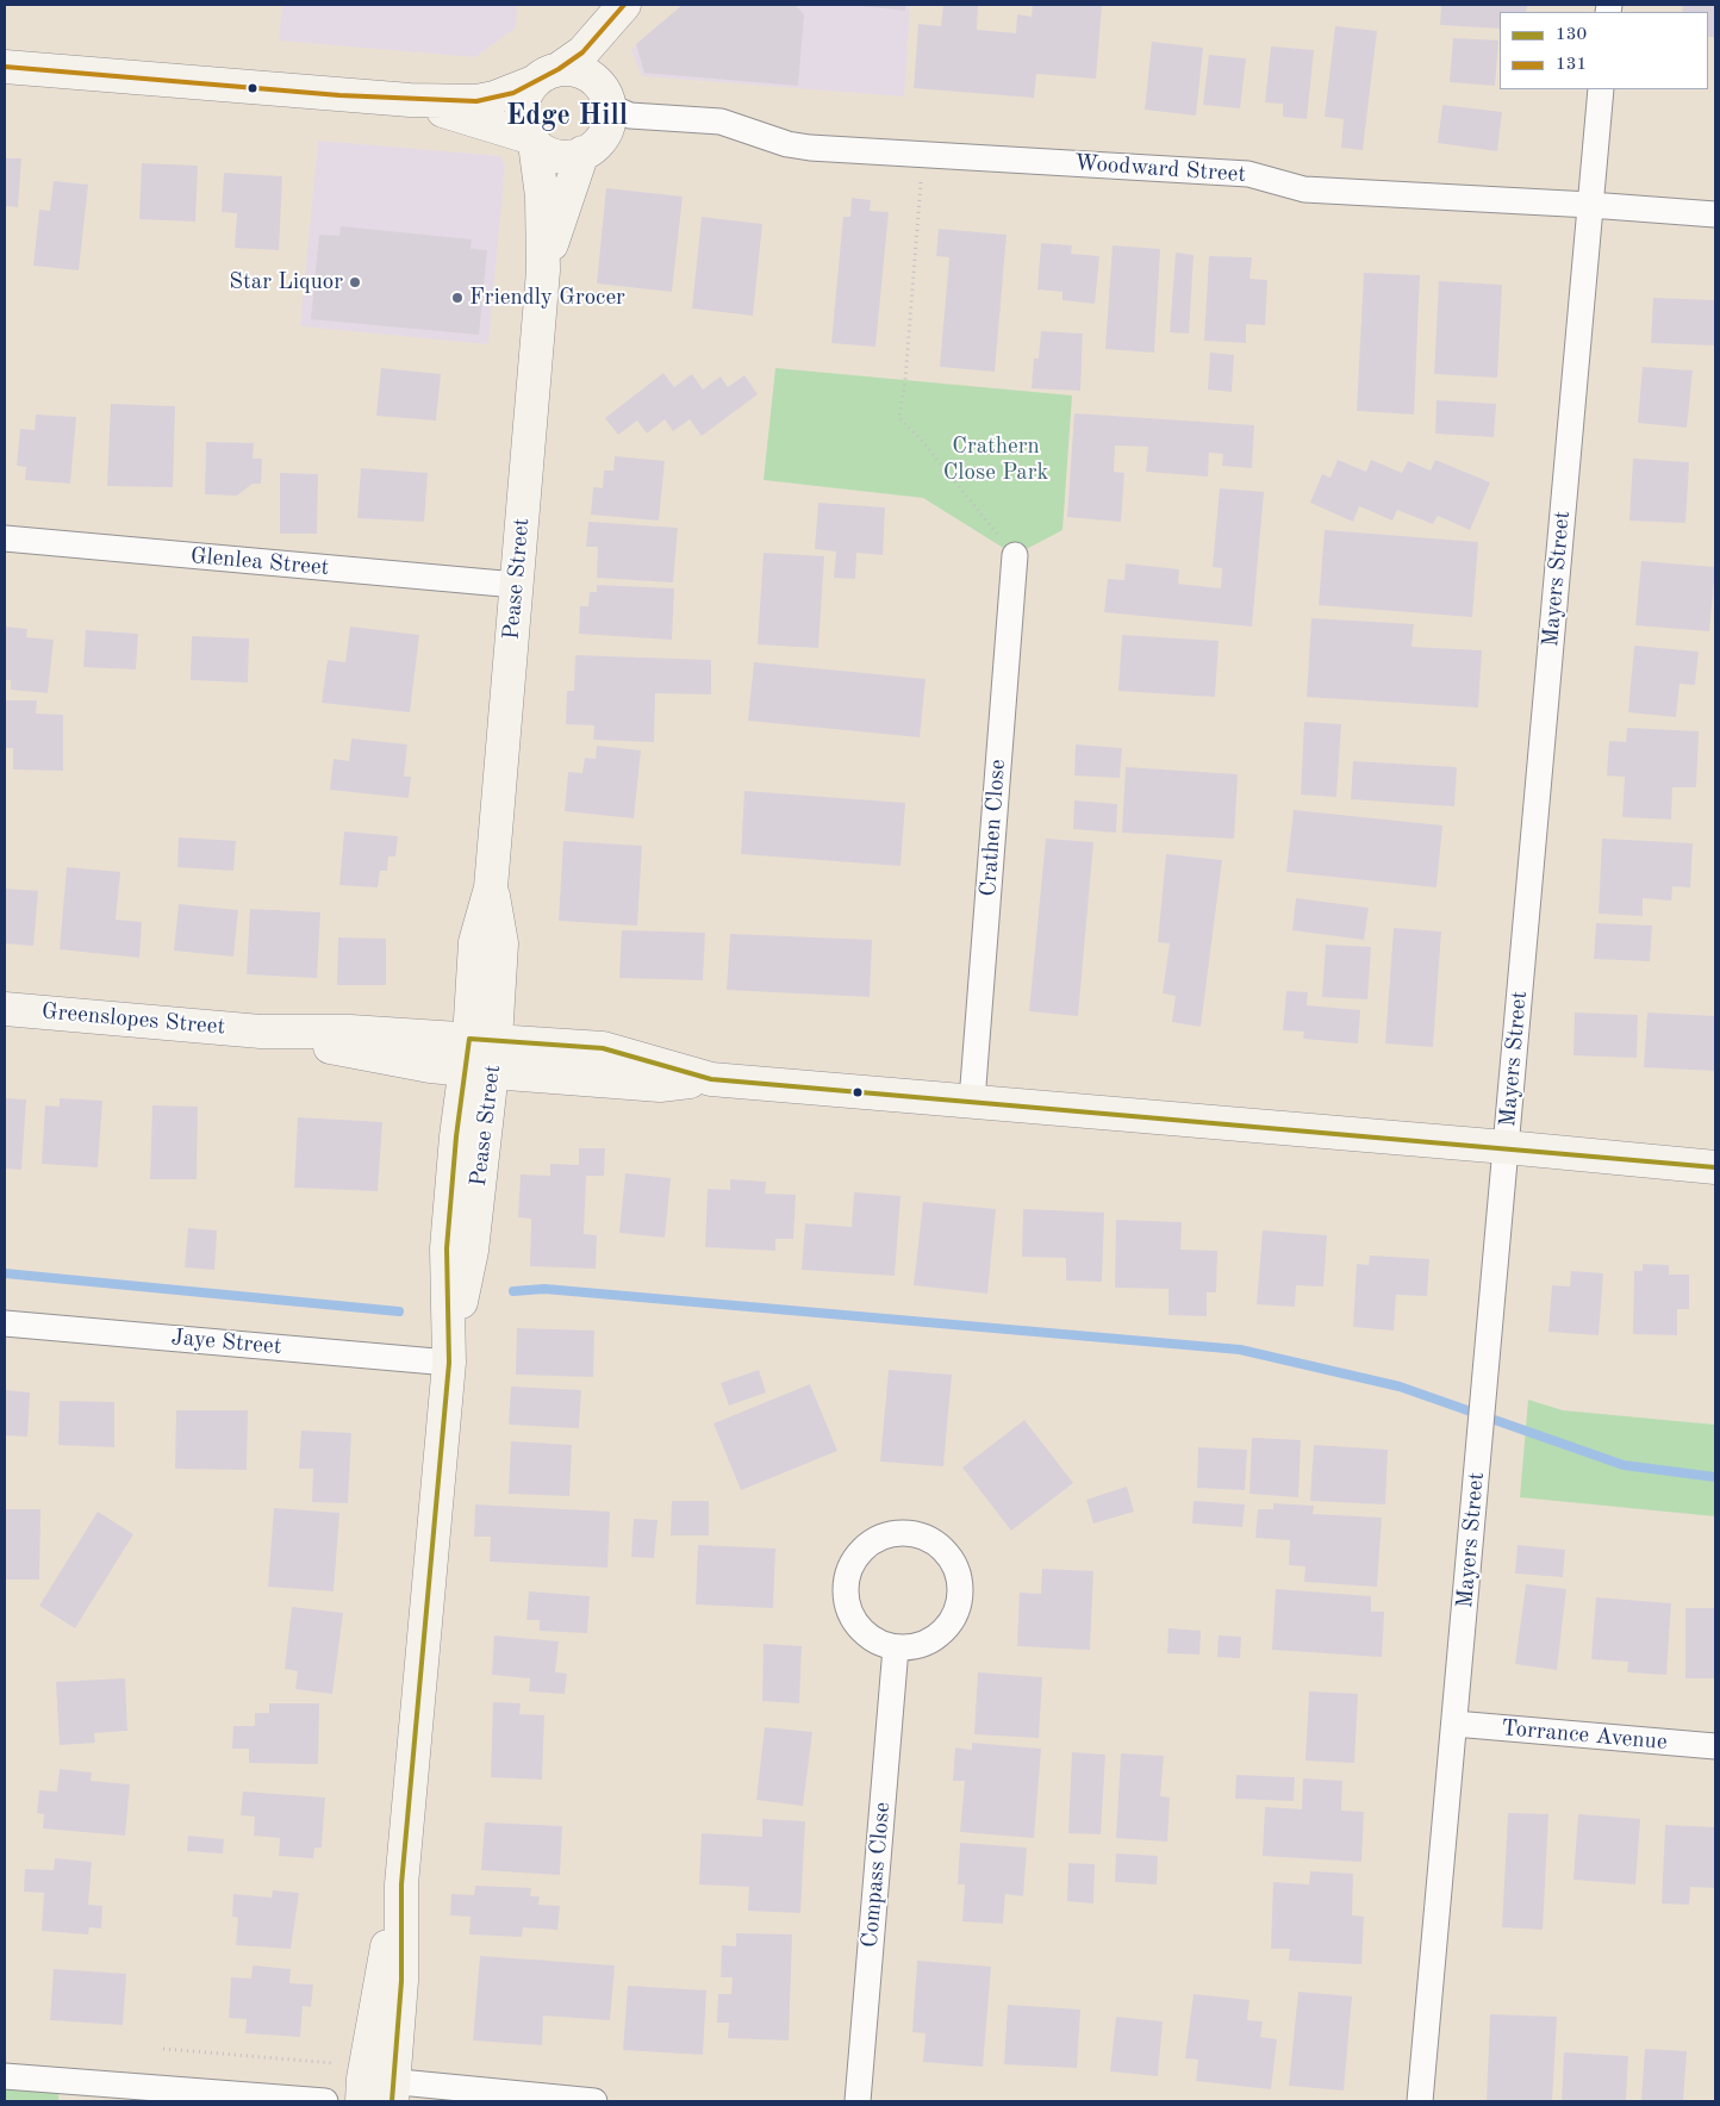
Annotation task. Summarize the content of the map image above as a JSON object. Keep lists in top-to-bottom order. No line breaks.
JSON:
{"streets":{"street":["Woodward Street","Glenlea Street","Pease Street","Mayers Street","Crathen Close","Greenslopes Street","Jaye Street","Torrance Avenue","Compass Close"]},"crossings":[["Woodward Street","Pease Street"],["Woodward Street","Mayers Street"],["Glenlea Street","Pease Street"],["Pease Street","Greenslopes Street"],["Pease Street","Jaye Street"],["Mayers Street","Greenslopes Street"],["Mayers Street","Torrance Avenue"],["Crathen Close","Greenslopes Street"]],"districts":["Edge Hill"],"parks":["Crathern Close Park"],"places":["Star Liquor","Friendly Grocer"],"lines":["transit line 131","transit line 130"],"legend":["130","131"]}
